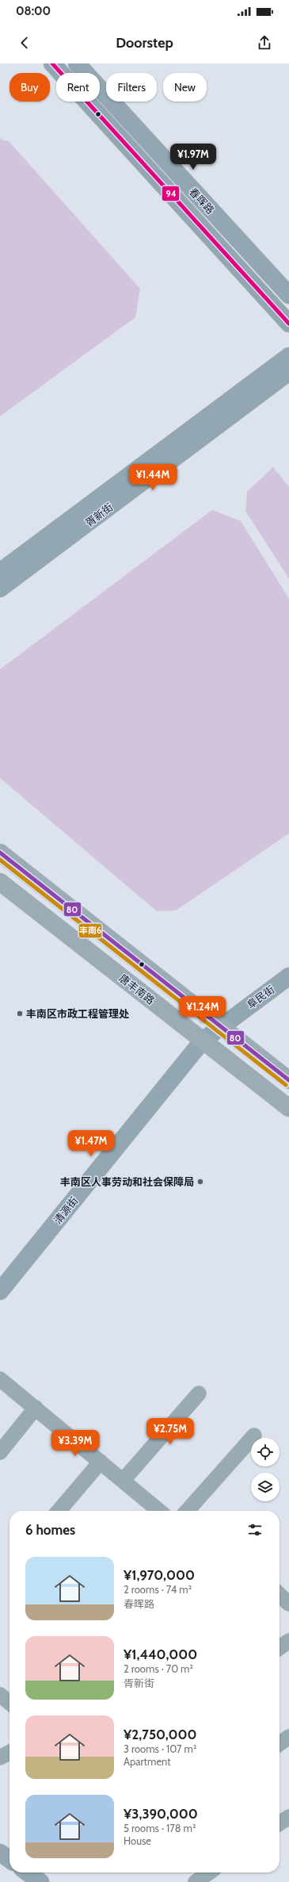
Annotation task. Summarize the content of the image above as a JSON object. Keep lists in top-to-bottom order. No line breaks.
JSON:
{"streets":{"main road":["唐丰南路"],"street":["春晖路","胥新街","阜民街","清源街"]},"crossings":[["唐丰南路","阜民街"],["唐丰南路","清源街"],["阜民街","清源街"]],"places":["丰南区市政工程管理处","丰南区人事劳动和社会保障局"],"lines":["transit line 94","transit line 80","transit line 丰南6"],"page":{"status":"08:00","header":"Doorstep","chip":["Buy","Rent","Filters","New"],"price":["¥1.97M","¥1.44M","¥1.24M","¥1.47M","¥2.75M","¥3.39M"],"heading":"6 homes","list":[{"name":"¥1,970,000","note":"2 rooms · 74 m² · 春晖路"},{"name":"¥1,440,000","note":"2 rooms · 70 m² · 胥新街"},{"name":"¥2,750,000","note":"3 rooms · 107 m² · Apartment"},{"name":"¥3,390,000","note":"5 rooms · 178 m² · House"}]}}
